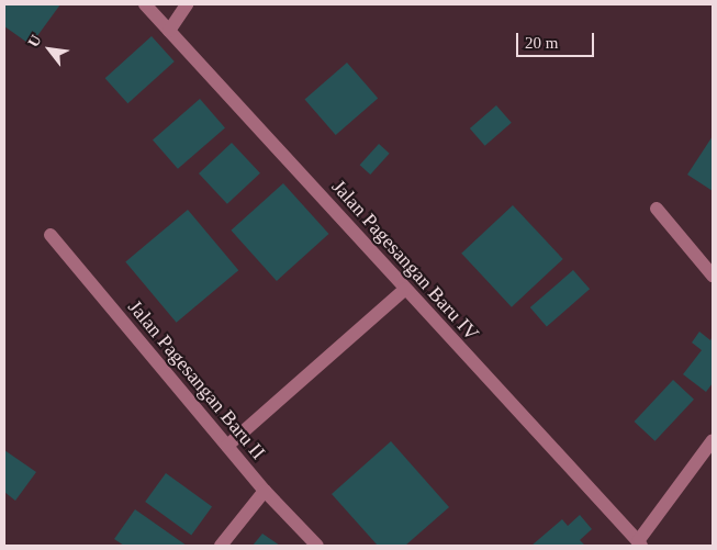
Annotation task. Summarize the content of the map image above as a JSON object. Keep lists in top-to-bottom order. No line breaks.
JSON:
{"streets":{"street":["Jalan Pagesangan Baru IV","Jalan Pagesangan Baru II"]},"scale_bar":"20 m","north":"top left"}
